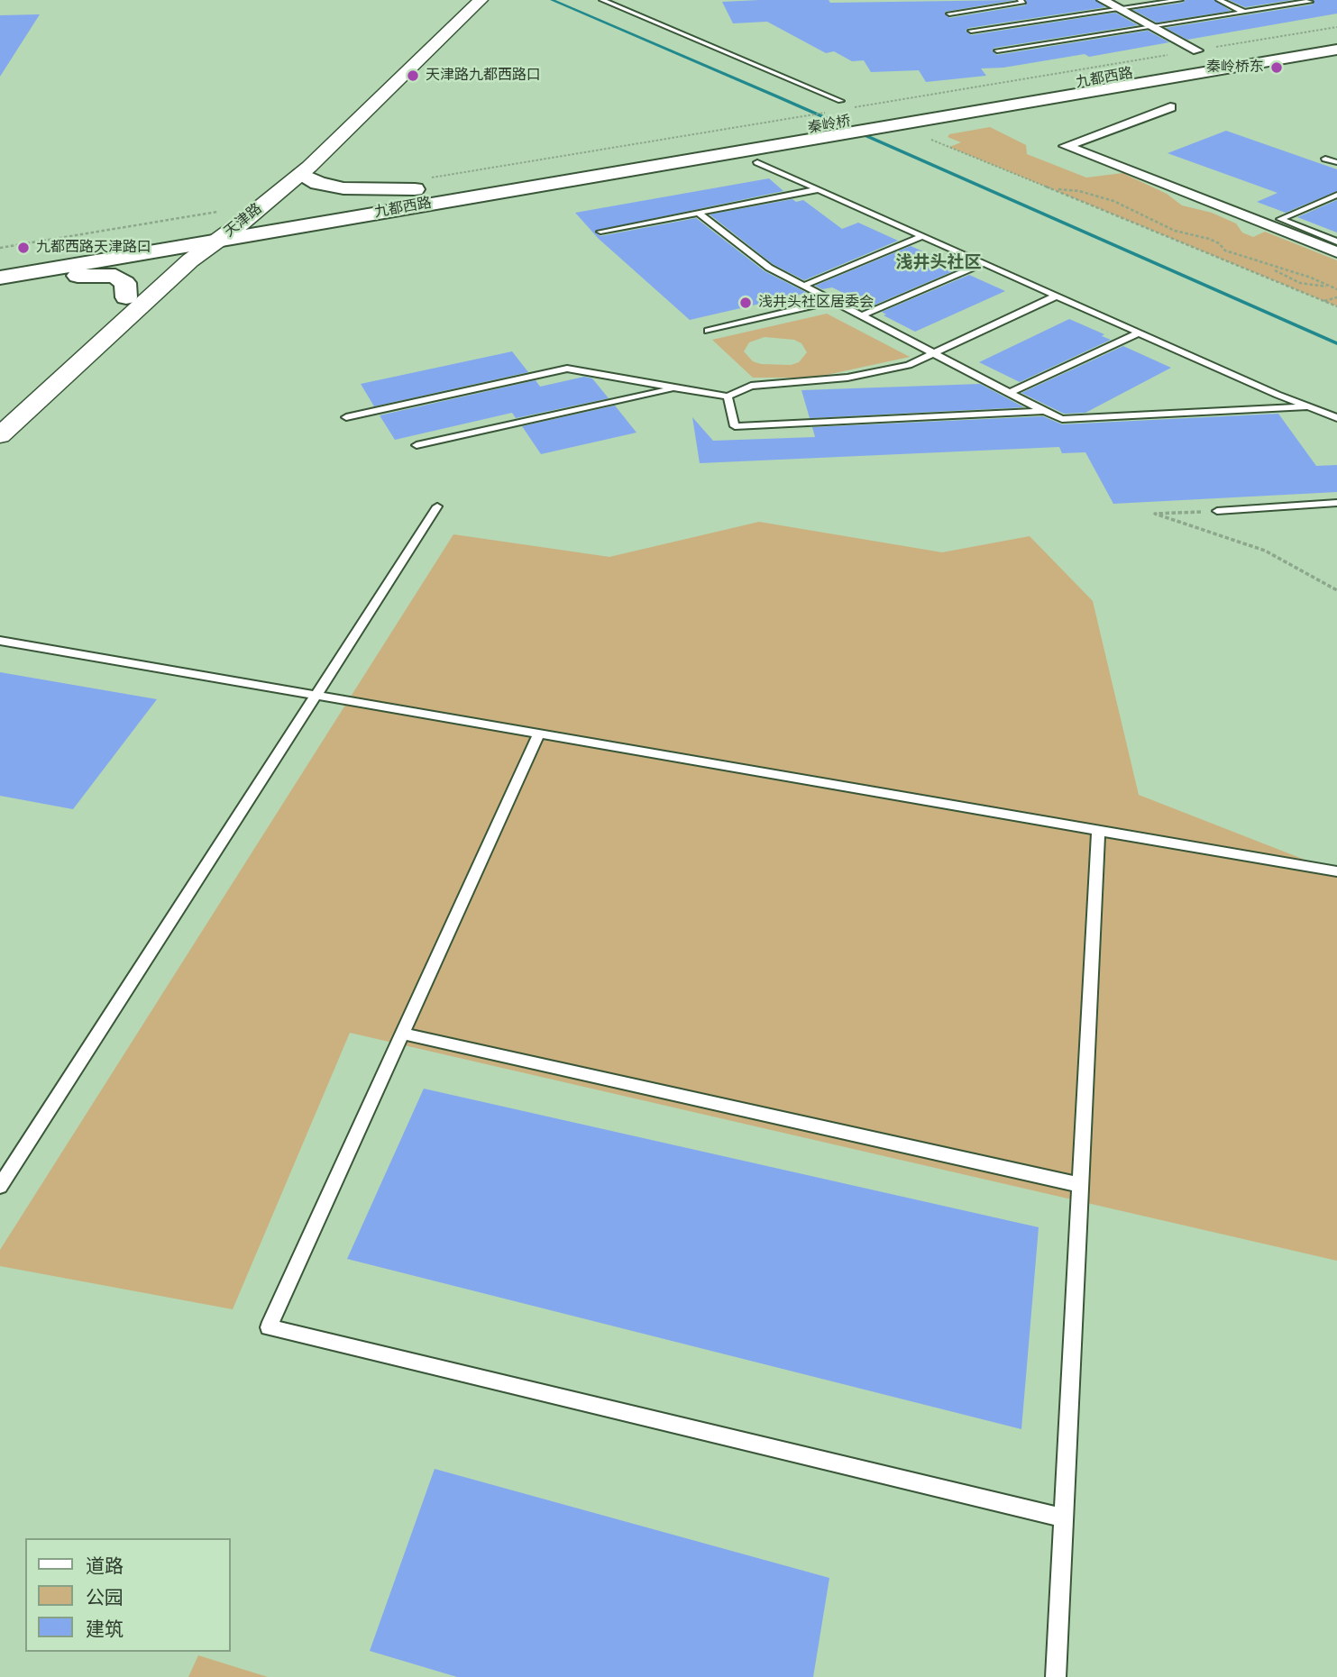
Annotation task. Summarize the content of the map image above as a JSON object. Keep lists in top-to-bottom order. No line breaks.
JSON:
{"streets":{"main road":["九都西路","秦岭桥","天津路"]},"crossings":[["九都西路","秦岭桥"],["九都西路","天津路"]],"districts":["浅井头社区"],"places":["秦岭桥东","天津路九都西路口","九都西路天津路口","浅井头社区居委会"],"legend":["道路","公园","建筑"]}
